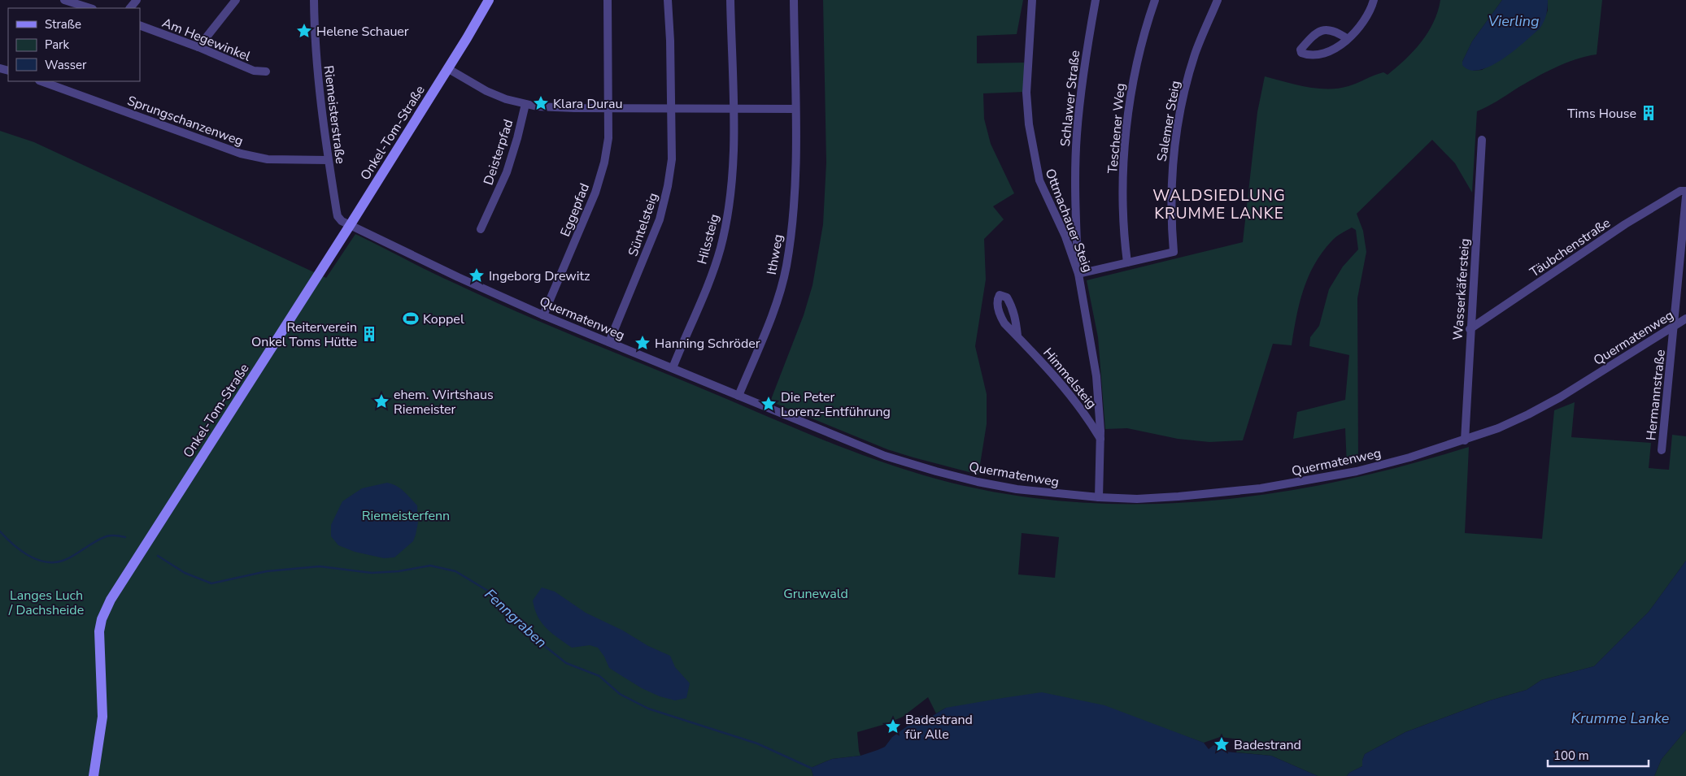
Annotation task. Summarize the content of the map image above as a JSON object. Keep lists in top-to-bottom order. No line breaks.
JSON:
{"streets":{"main road":["Onkel-Tom-Straße"],"street":["Am Hegewinkel","Schlawer Straße","Riemeisterstraße","Sprungschanzenweg","Salemer Steig","Teschener Weg","Deisterpfad","Eggepfad","Ottmachauer Steig","Süntelsteig","Hilssteig","Täubchenstraße","Ithweg","Wasserkäfersteig","Quermatenweg","Himmelsteig","Hermannstraße"]},"crossings":[["Schlawer Straße","Ottmachauer Steig"],["Riemeisterstraße","Sprungschanzenweg"],["Riemeisterstraße","Onkel-Tom-Straße"],["Riemeisterstraße","Quermatenweg"],["Salemer Steig","Teschener Weg"],["Onkel-Tom-Straße","Quermatenweg"],["Eggepfad","Quermatenweg"],["Ottmachauer Steig","Quermatenweg"],["Ottmachauer Steig","Himmelsteig"],["Süntelsteig","Quermatenweg"],["Hilssteig","Quermatenweg"],["Täubchenstraße","Wasserkäfersteig"],["Ithweg","Quermatenweg"],["Wasserkäfersteig","Quermatenweg"],["Quermatenweg","Hermannstraße"]],"districts":["WALDSIEDLUNG KRUMME LANKE"],"water":["Vierling","Fenngraben","Krumme Lanke"],"parks":["Riemeisterfenn","Grunewald","Langes Luch / Dachsheide"],"places":{"place":["Helene Schauer","Klara Durau","Ingeborg Drewitz","Hanning Schröder","ehem. Wirtshaus Riemeister","Die Peter Lorenz-Entführung","Badestrand für Alle","Badestrand"],"building":["Tims House","Reiterverein Onkel Toms Hütte"],"sports":["Koppel"]},"legend":["Straße","Park","Wasser"],"scale_bar":"100 m"}
